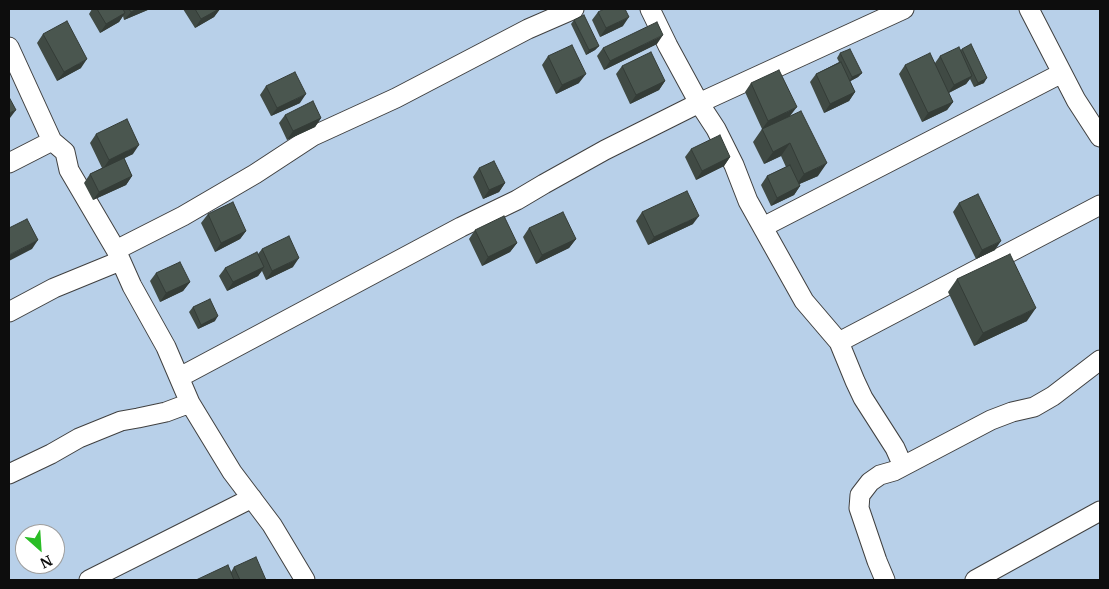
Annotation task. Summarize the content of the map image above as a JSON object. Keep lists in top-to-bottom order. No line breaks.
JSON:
{"north":"bottom right"}
